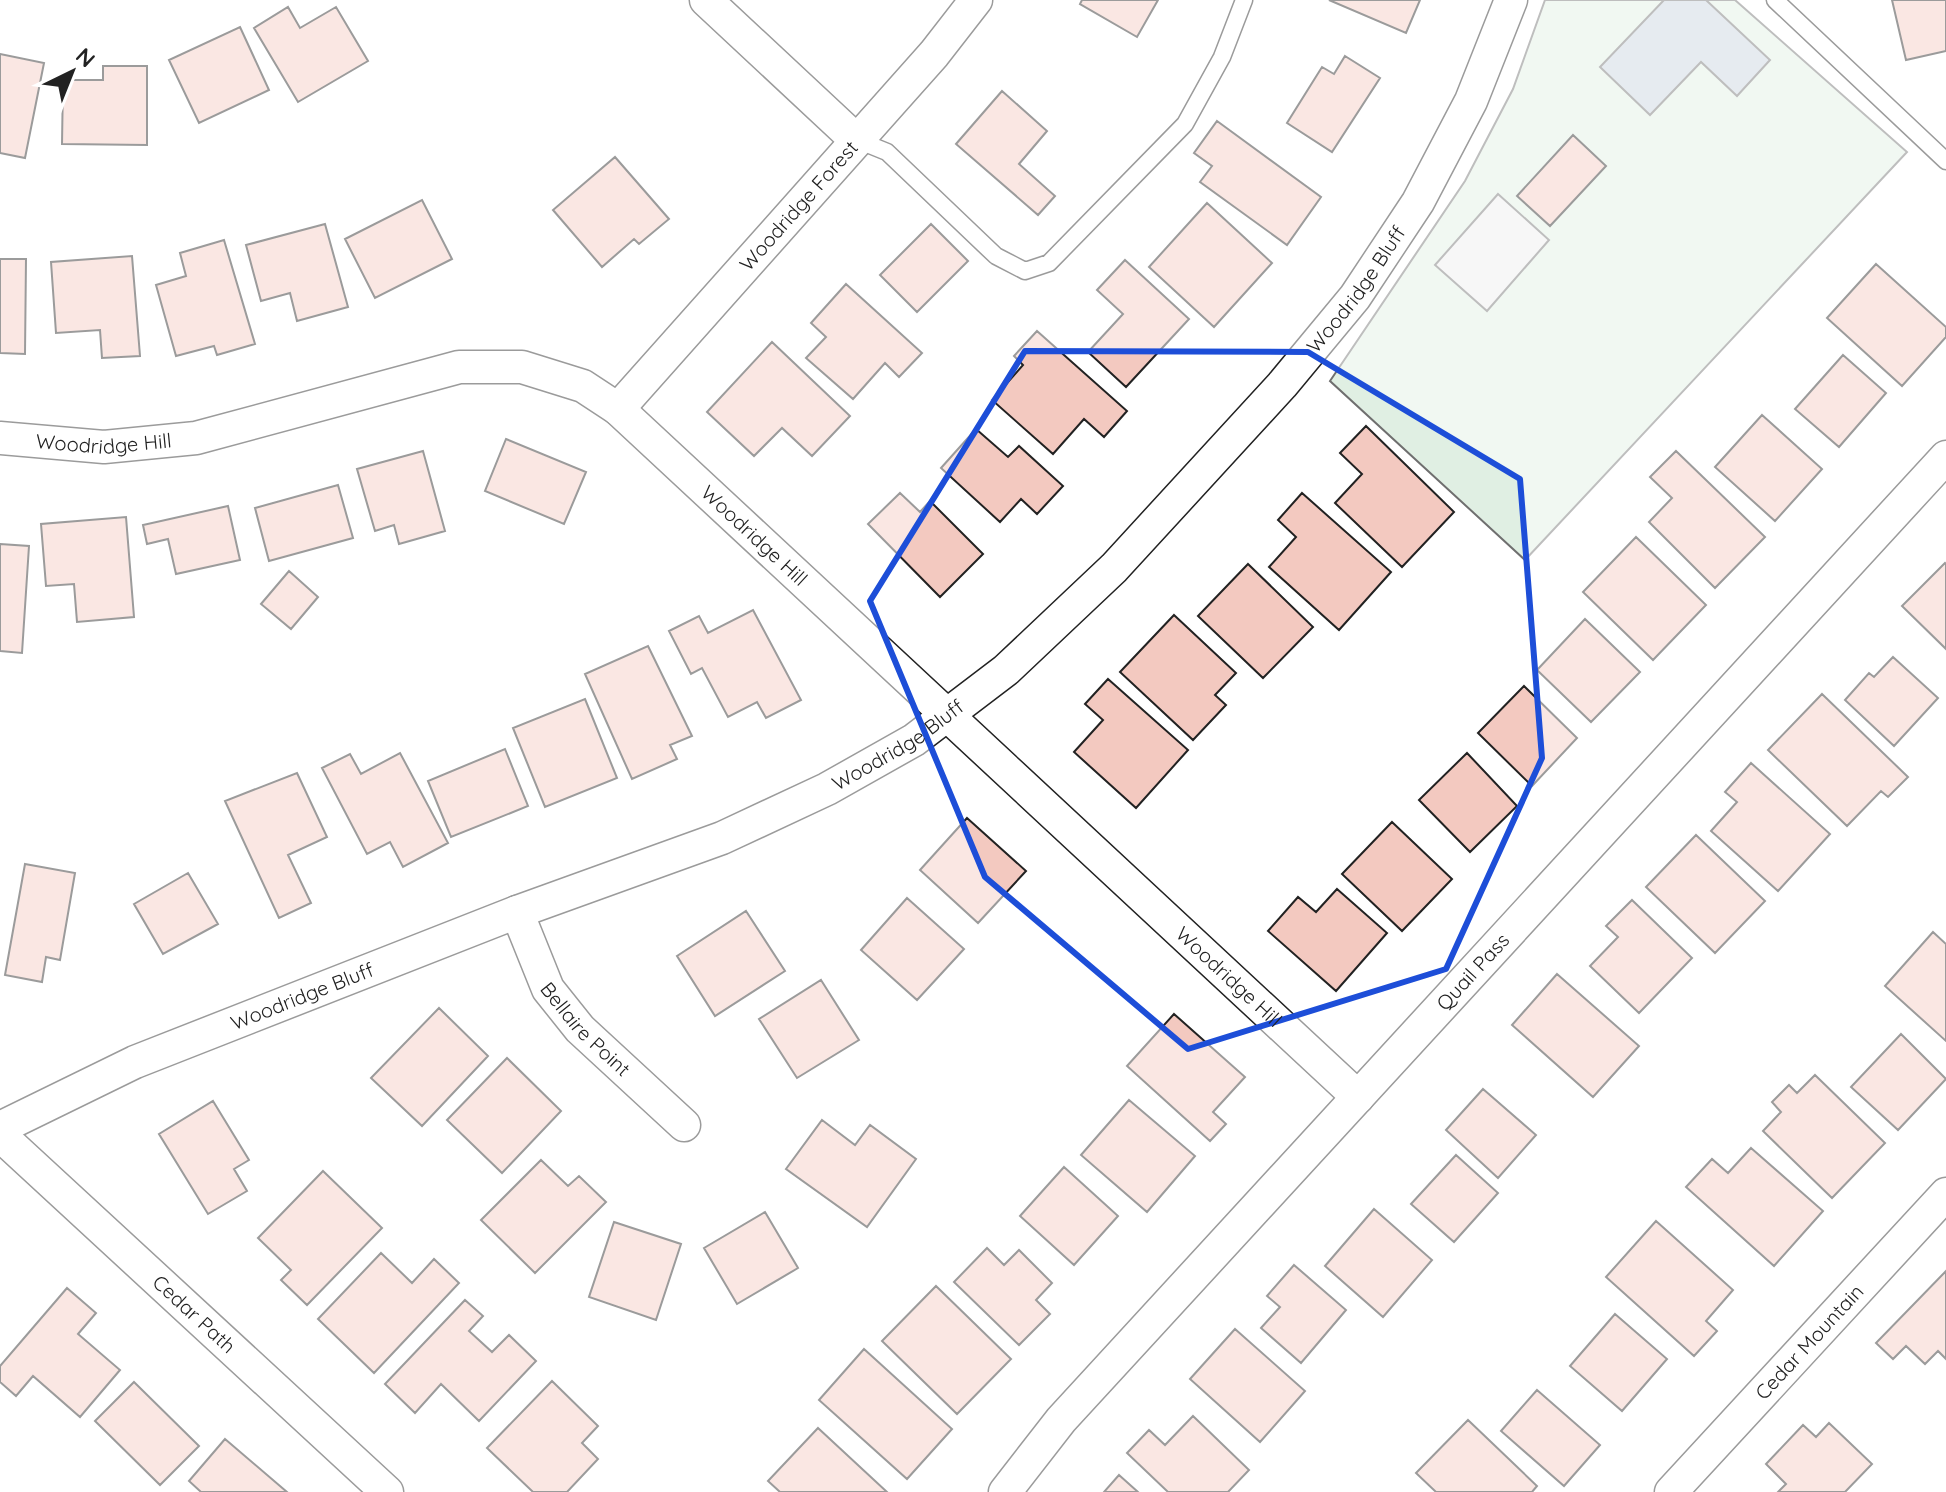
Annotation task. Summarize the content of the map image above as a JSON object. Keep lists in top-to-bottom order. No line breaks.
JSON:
{"streets":{"street":["Woodridge Forest","Woodridge Bluff","Woodridge Hill","Quail Pass","Bellaire Point","Cedar Path","Cedar Mountain"]},"crossings":[["Woodridge Forest","Woodridge Hill"],["Woodridge Bluff","Woodridge Hill"],["Woodridge Bluff","Bellaire Point"],["Woodridge Hill","Quail Pass"]],"north":"top right"}
